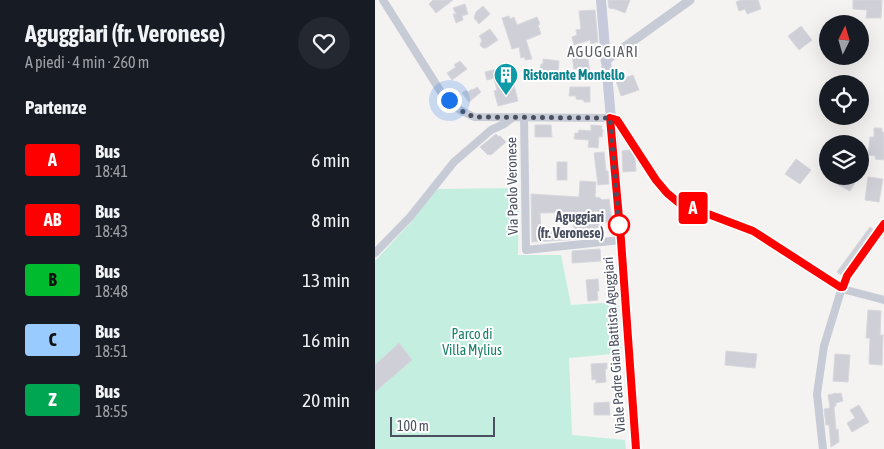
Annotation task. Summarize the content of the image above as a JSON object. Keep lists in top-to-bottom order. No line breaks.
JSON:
{"streets":{"main road":["Viale Padre Gian Battista Aguggiari"],"street":["Via Paolo Veronese"]},"crossings":[["Via Paolo Veronese","Viale Padre Gian Battista Aguggiari"]],"districts":["AGUGGIARI"],"parks":["Parco di Villa Mylius"],"places":{"building":["Ristorante Montello"],"other":["Aguggiari (fr. Veronese)"]},"lines":["bus line A"],"scale_bar":"100 m","north":"top","page":{"heading":[["Aguggiari (fr. Veronese)","A piedi · 4 min · 260 m"],"Partenze"],"on_map":"A","list":[{"mark":"A","name":"Bus","note":"18:41","value":"6 min"},{"mark":"AB","name":"Bus","note":"18:43","value":"8 min"},{"mark":"B","name":"Bus","note":"18:48","value":"13 min"},{"mark":"C","name":"Bus","note":"18:51","value":"16 min"},{"mark":"Z","name":"Bus","note":"18:55","value":"20 min"}],"scale":"100 m"}}
